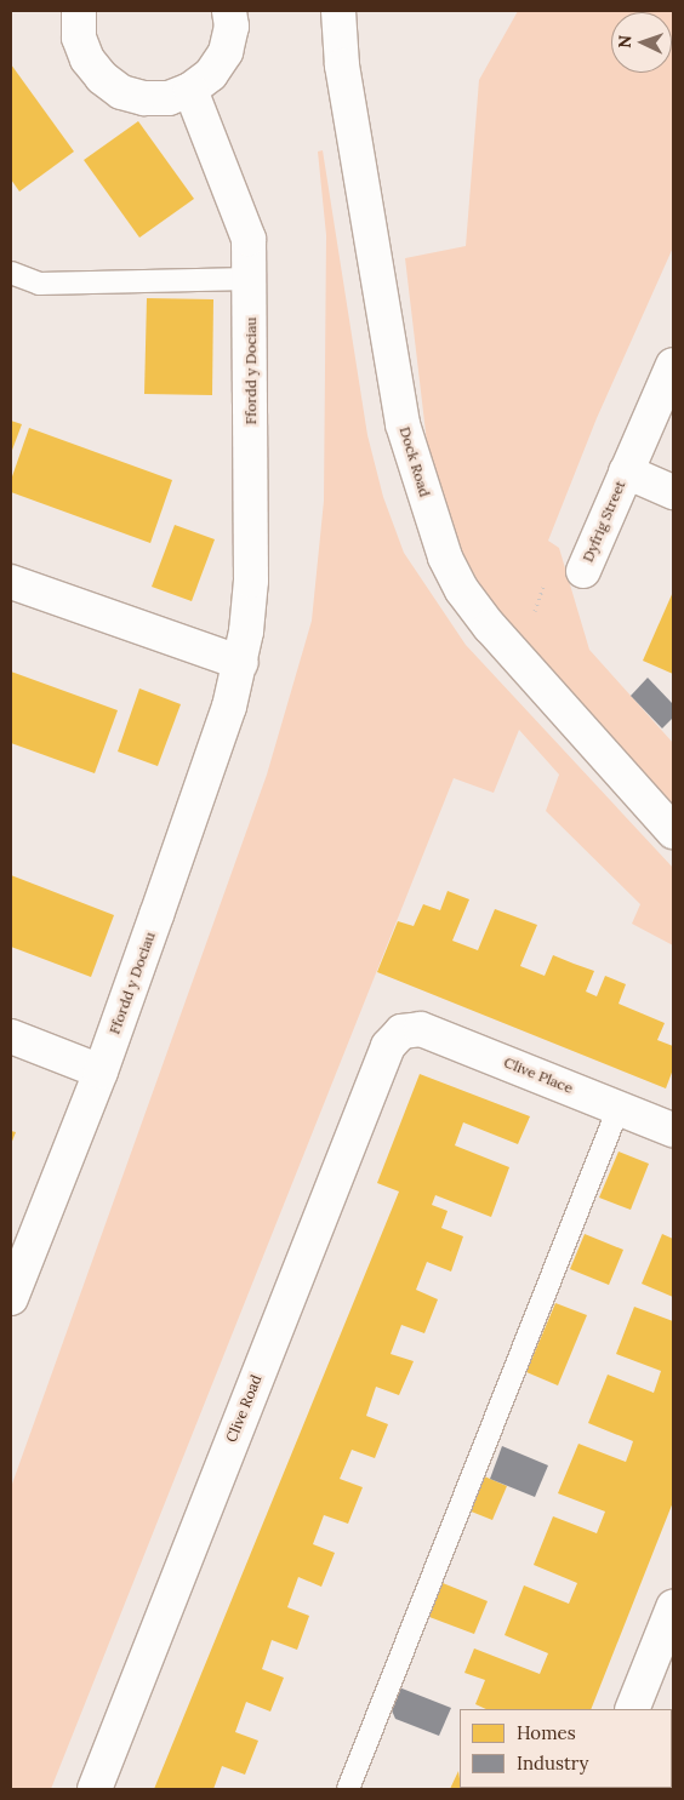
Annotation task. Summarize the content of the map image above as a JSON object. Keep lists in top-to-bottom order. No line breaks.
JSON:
{"streets":{"street":["Ffordd y Dociau","Dock Road","Dyfrig Street","Clive Place","Clive Road"]},"crossings":[["Clive Place","Clive Road"]],"legend":["Homes","Industry"],"north":"left"}
